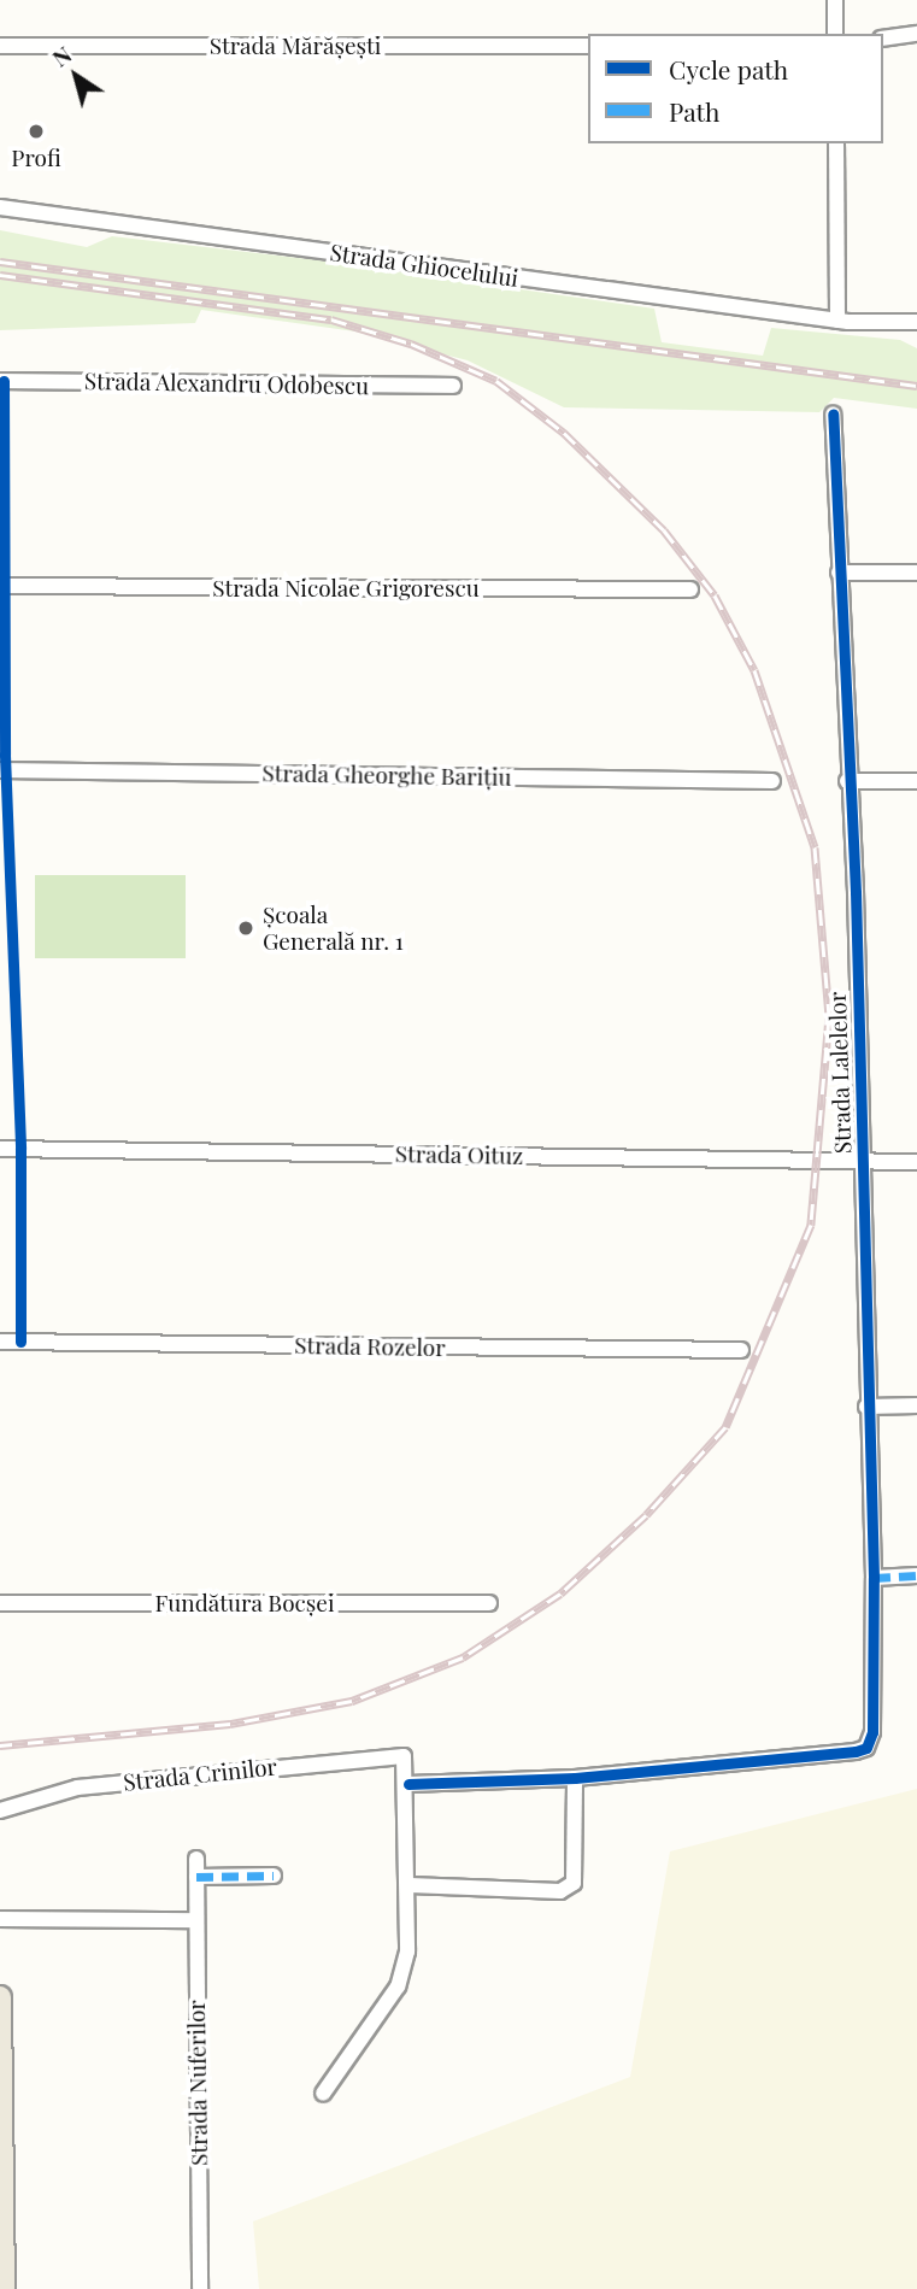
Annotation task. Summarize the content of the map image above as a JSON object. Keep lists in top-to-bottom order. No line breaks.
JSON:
{"streets":{"street":["Strada Mărășești","Strada Ghiocelului","Strada Alexandru Odobescu","Strada Nicolae Grigorescu","Strada Gheorghe Barițiu","Strada Lalelelor","Strada Oituz","Strada Rozelor","Fundătura Bocșei","Strada Crinilor","Strada Nuferilor"]},"crossings":[["Strada Lalelelor","Strada Oituz"]],"places":["Profi","Școala Generală nr. 1"],"legend":["Cycle path","Path"],"north":"top left"}
